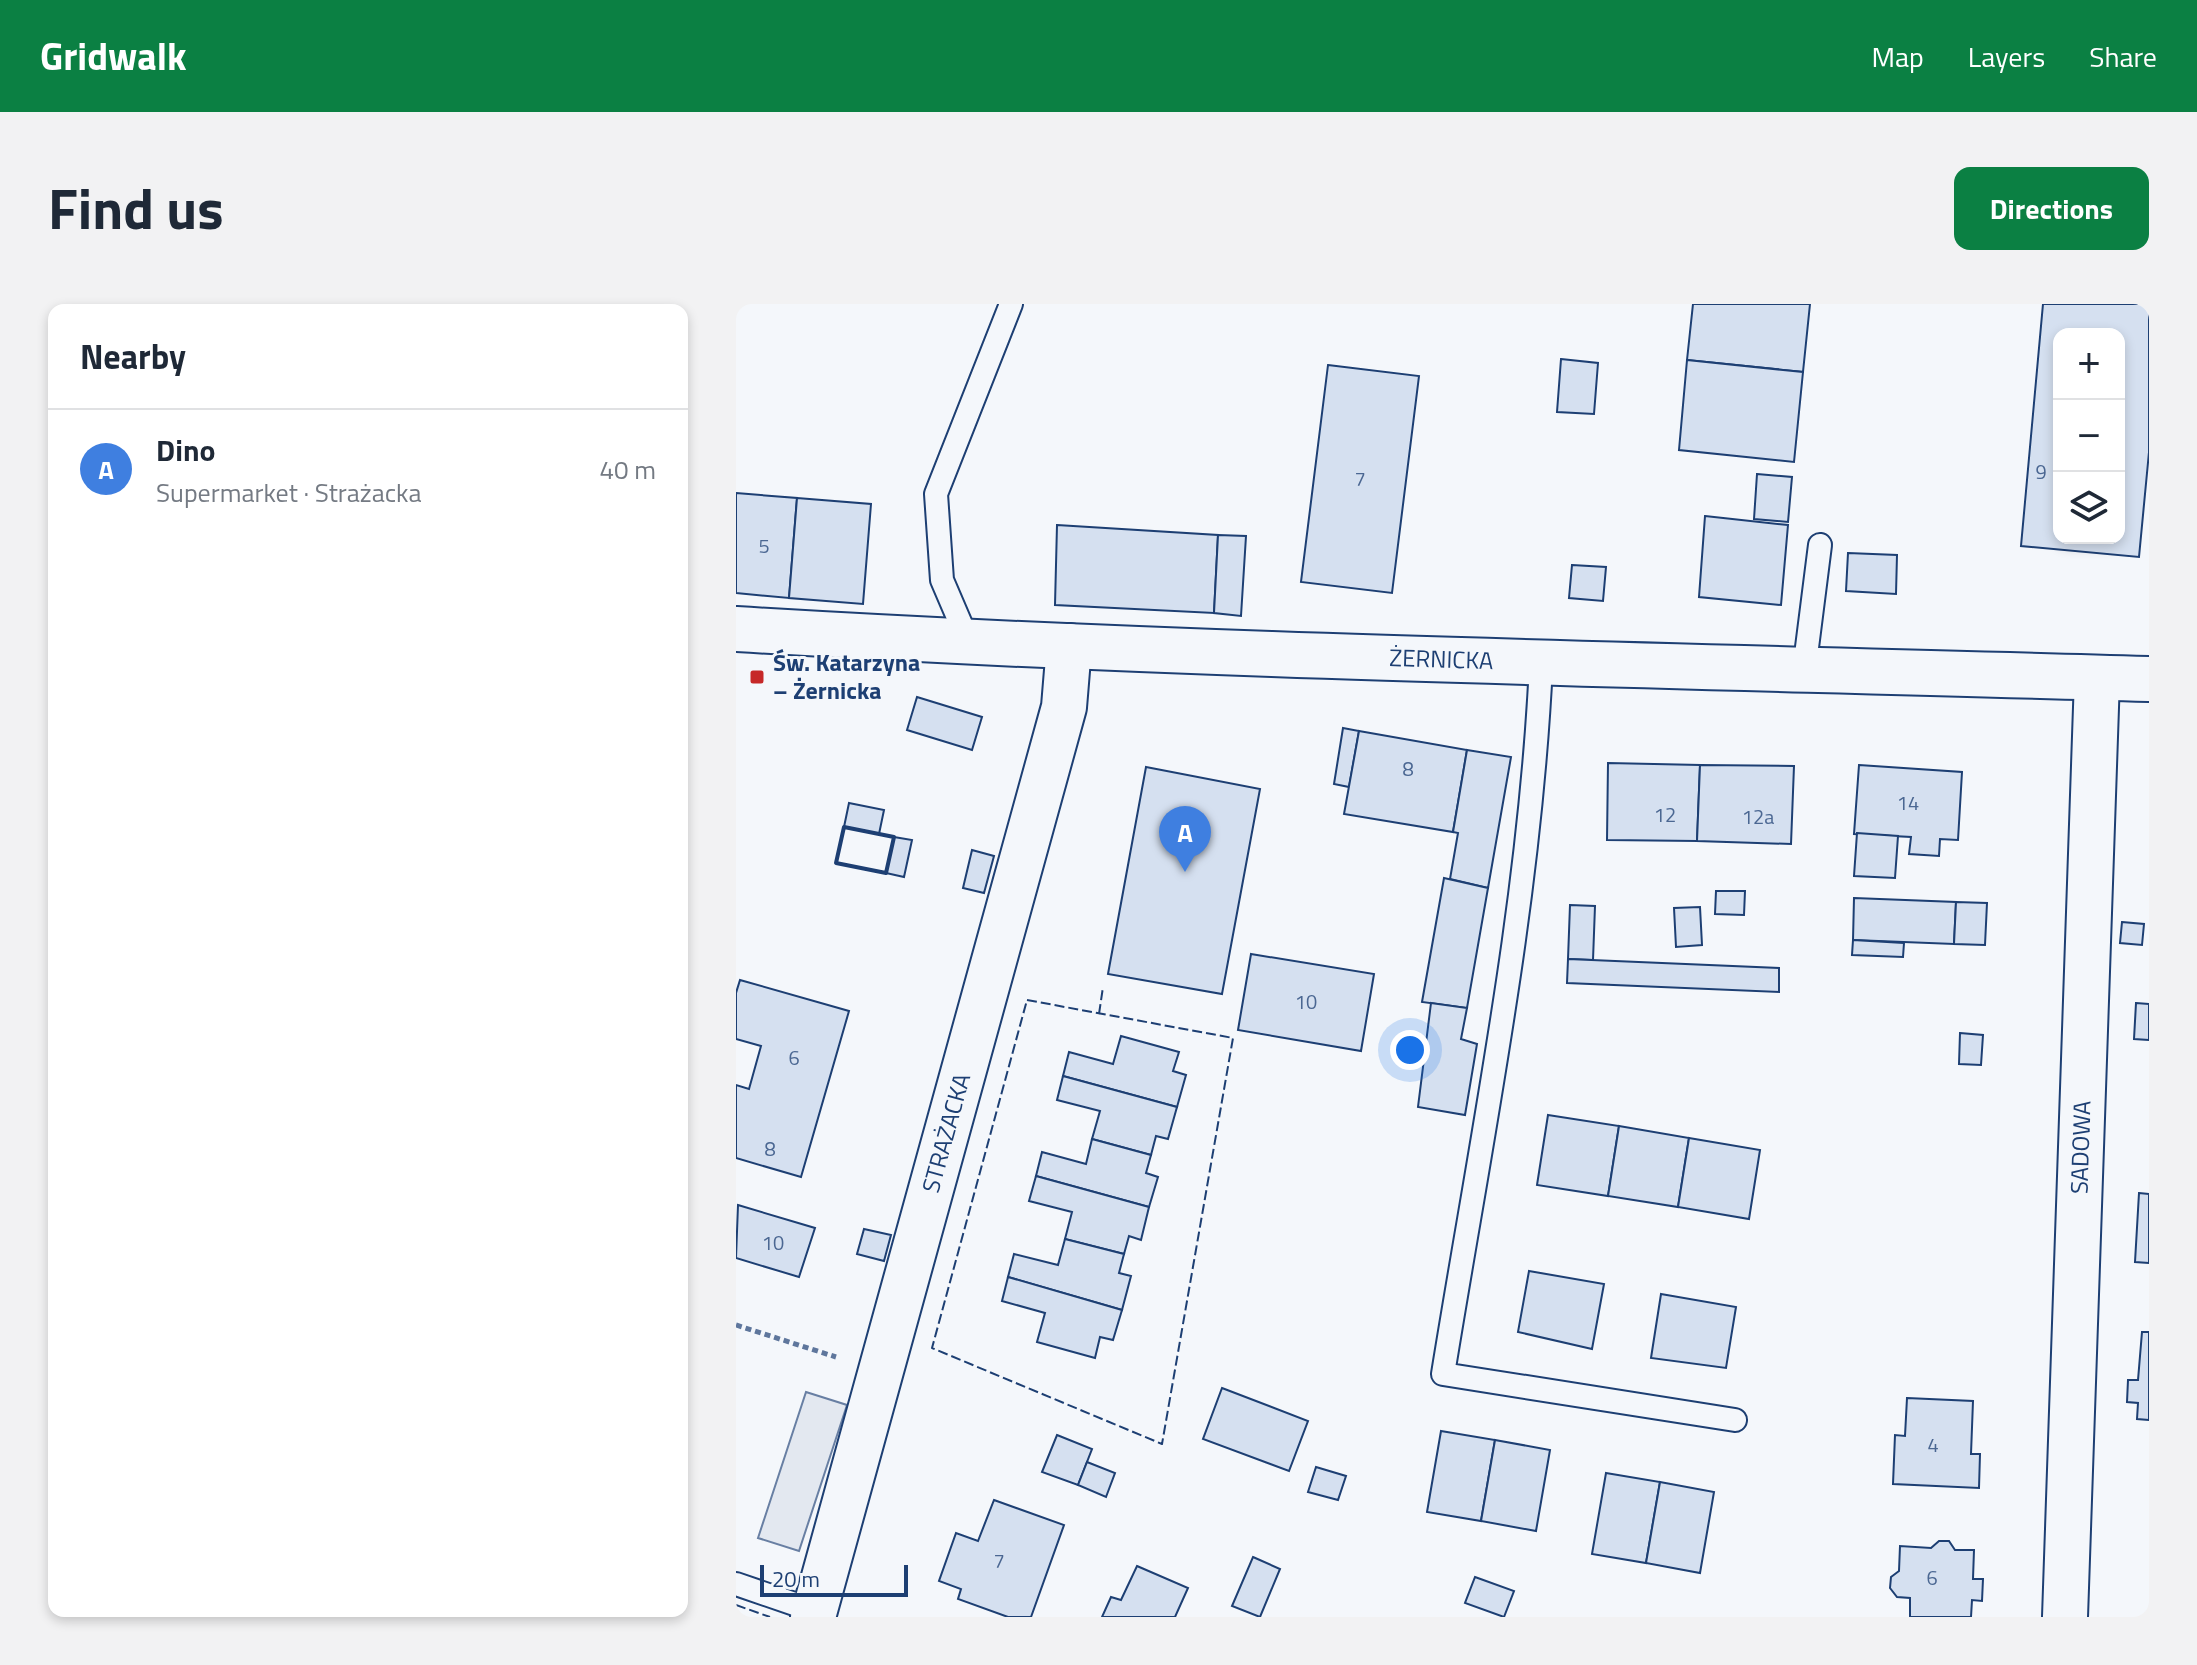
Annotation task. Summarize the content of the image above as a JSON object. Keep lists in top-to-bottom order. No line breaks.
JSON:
{"streets":{"street":["ŻERNICKA","STRAŻACKA","SADOWA"]},"crossings":[["ŻERNICKA","STRAŻACKA"],["ŻERNICKA","SADOWA"]],"places":{"transit":["Św. Katarzyna – Żernicka"]},"house_numbers":["9","7","5","8","14","12","12a","10","6","8","10","4","7","6"],"scale_bar":"20 m","page":{"header":"Gridwalk","nav":["Map","Layers","Share"],"title":"Find us","buttons":"Directions","heading":"Nearby","map_buttons":["+","−"],"list":[{"mark":"A","name":"Dino","note":"Supermarket · Strażacka","value":"40 m"}],"pins":"A","scale":"20 m"}}
